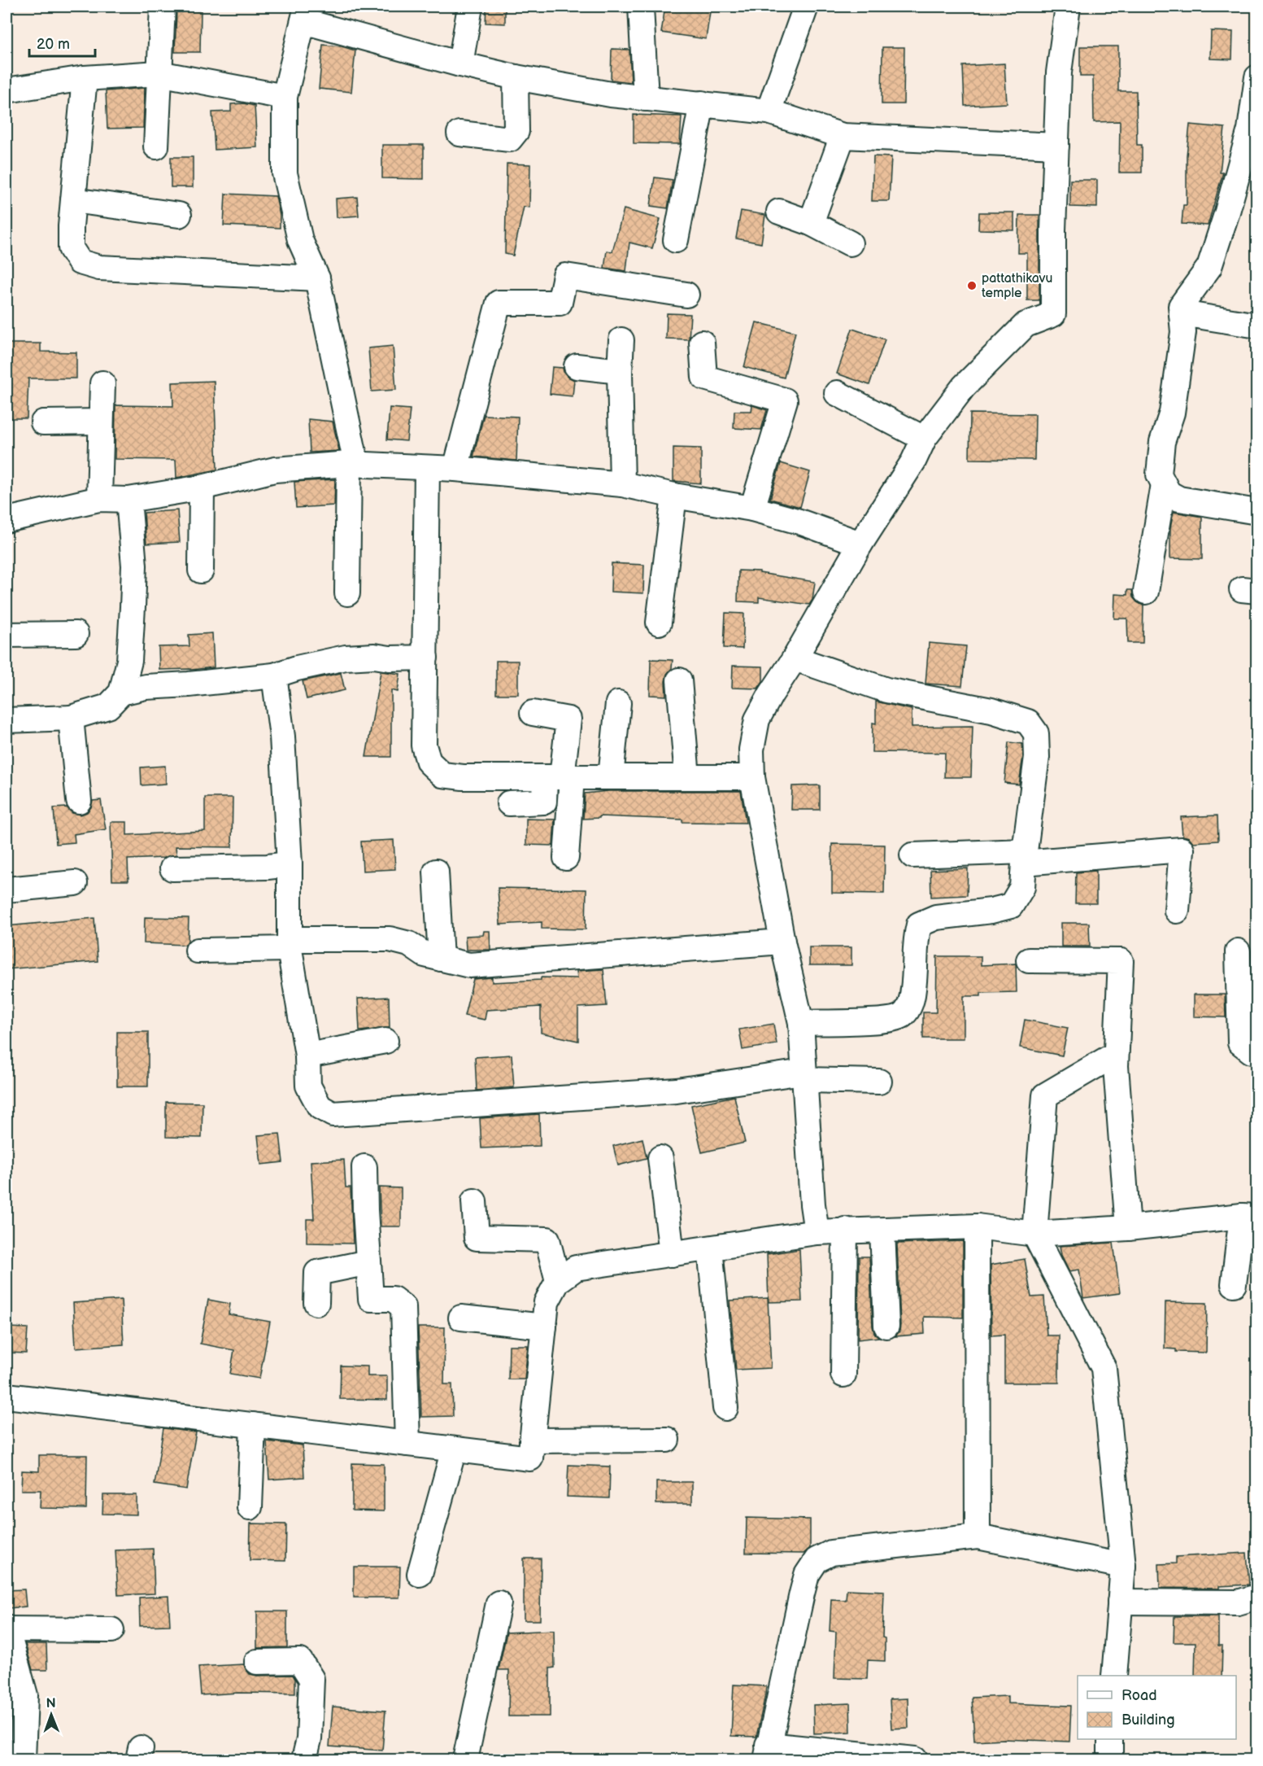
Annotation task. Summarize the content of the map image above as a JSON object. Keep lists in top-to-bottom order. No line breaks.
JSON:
{"places":["pattathikavu temple"],"legend":["Road","Building"],"scale_bar":"20 m","north":"top"}
